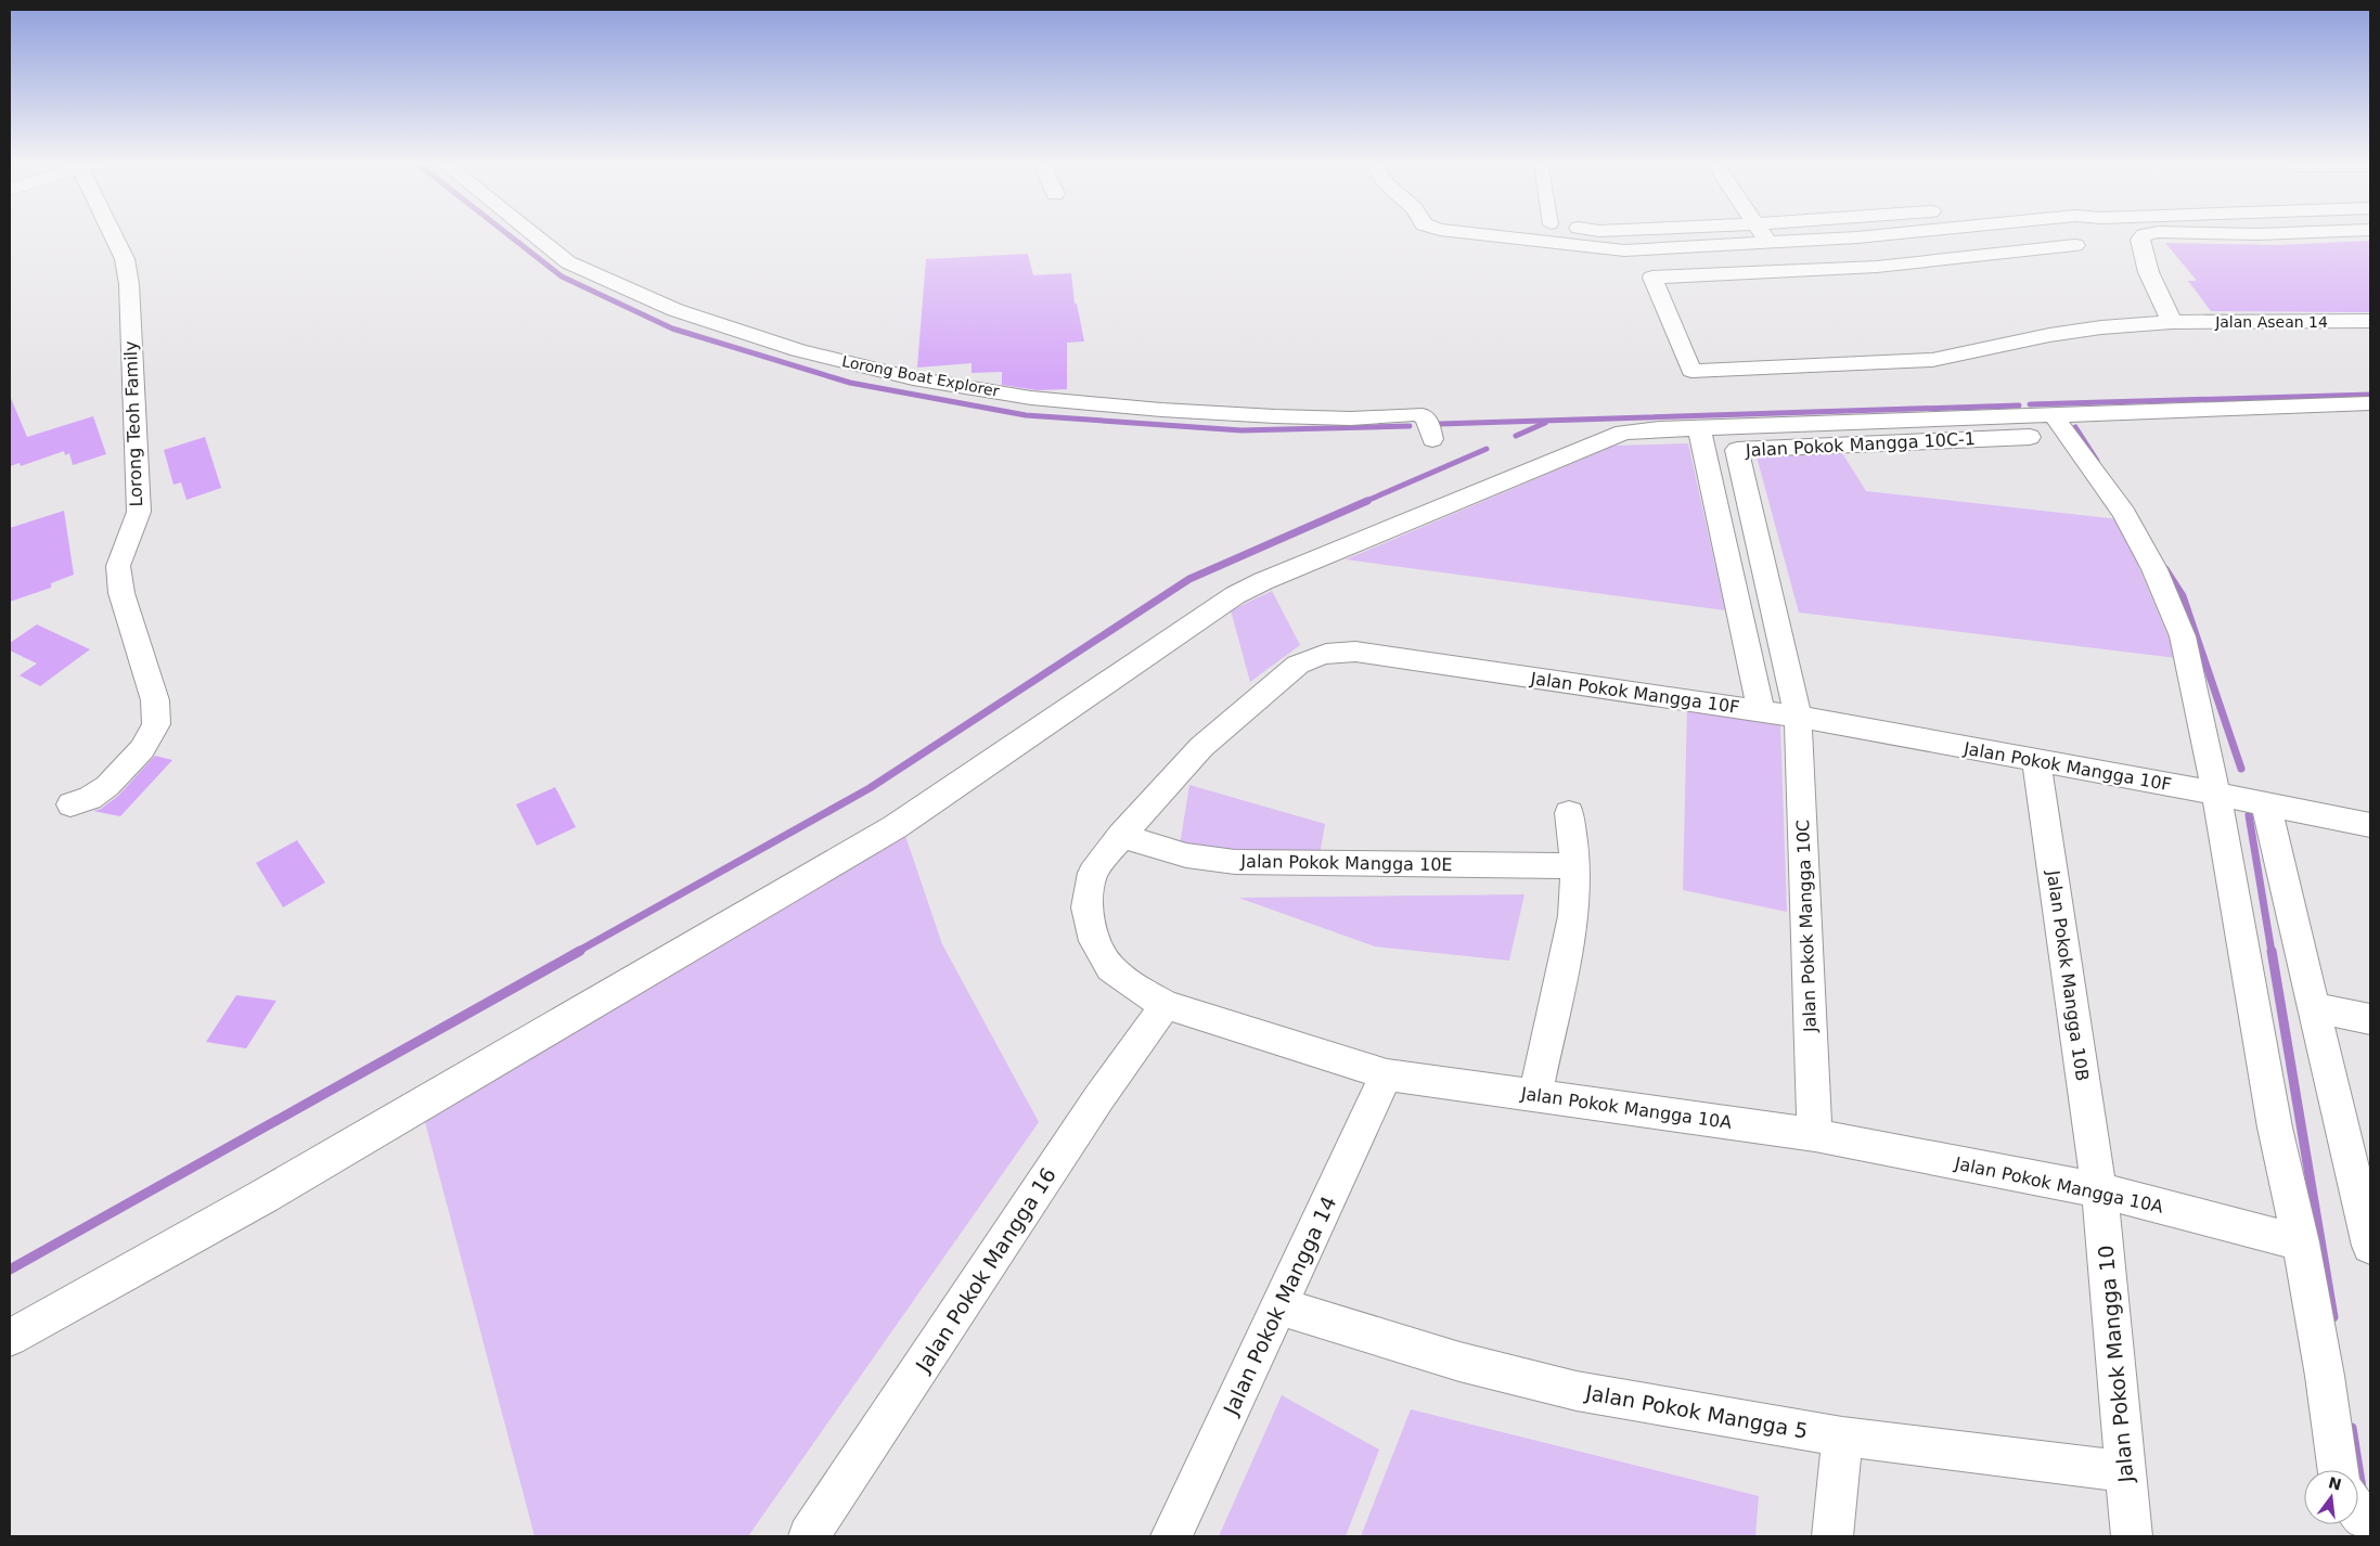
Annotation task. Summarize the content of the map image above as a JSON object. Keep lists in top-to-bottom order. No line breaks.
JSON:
{"streets":{"street":["Jalan Asean 14","Lorong Boat Explorer","Lorong Teoh Family","Jalan Pokok Mangga 10C-1","Jalan Pokok Mangga 10F","Jalan Pokok Mangga 10E","Jalan Pokok Mangga 10C","Jalan Pokok Mangga 10B","Jalan Pokok Mangga 10A","Jalan Pokok Mangga 16","Jalan Pokok Mangga 14","Jalan Pokok Mangga 10","Jalan Pokok Mangga 5"]},"crossings":[["Jalan Pokok Mangga 10C-1","Jalan Pokok Mangga 10F"],["Jalan Pokok Mangga 10C-1","Jalan Pokok Mangga 10C"],["Jalan Pokok Mangga 10F","Jalan Pokok Mangga 10E"],["Jalan Pokok Mangga 10F","Jalan Pokok Mangga 10C"],["Jalan Pokok Mangga 10F","Jalan Pokok Mangga 10B"],["Jalan Pokok Mangga 10F","Jalan Pokok Mangga 10A"],["Jalan Pokok Mangga 10E","Jalan Pokok Mangga 10A"],["Jalan Pokok Mangga 10C","Jalan Pokok Mangga 10A"],["Jalan Pokok Mangga 10B","Jalan Pokok Mangga 10A"],["Jalan Pokok Mangga 10B","Jalan Pokok Mangga 10"],["Jalan Pokok Mangga 10A","Jalan Pokok Mangga 16"],["Jalan Pokok Mangga 10A","Jalan Pokok Mangga 14"],["Jalan Pokok Mangga 10A","Jalan Pokok Mangga 10"],["Jalan Pokok Mangga 14","Jalan Pokok Mangga 5"],["Jalan Pokok Mangga 10","Jalan Pokok Mangga 5"]],"north":"top"}
